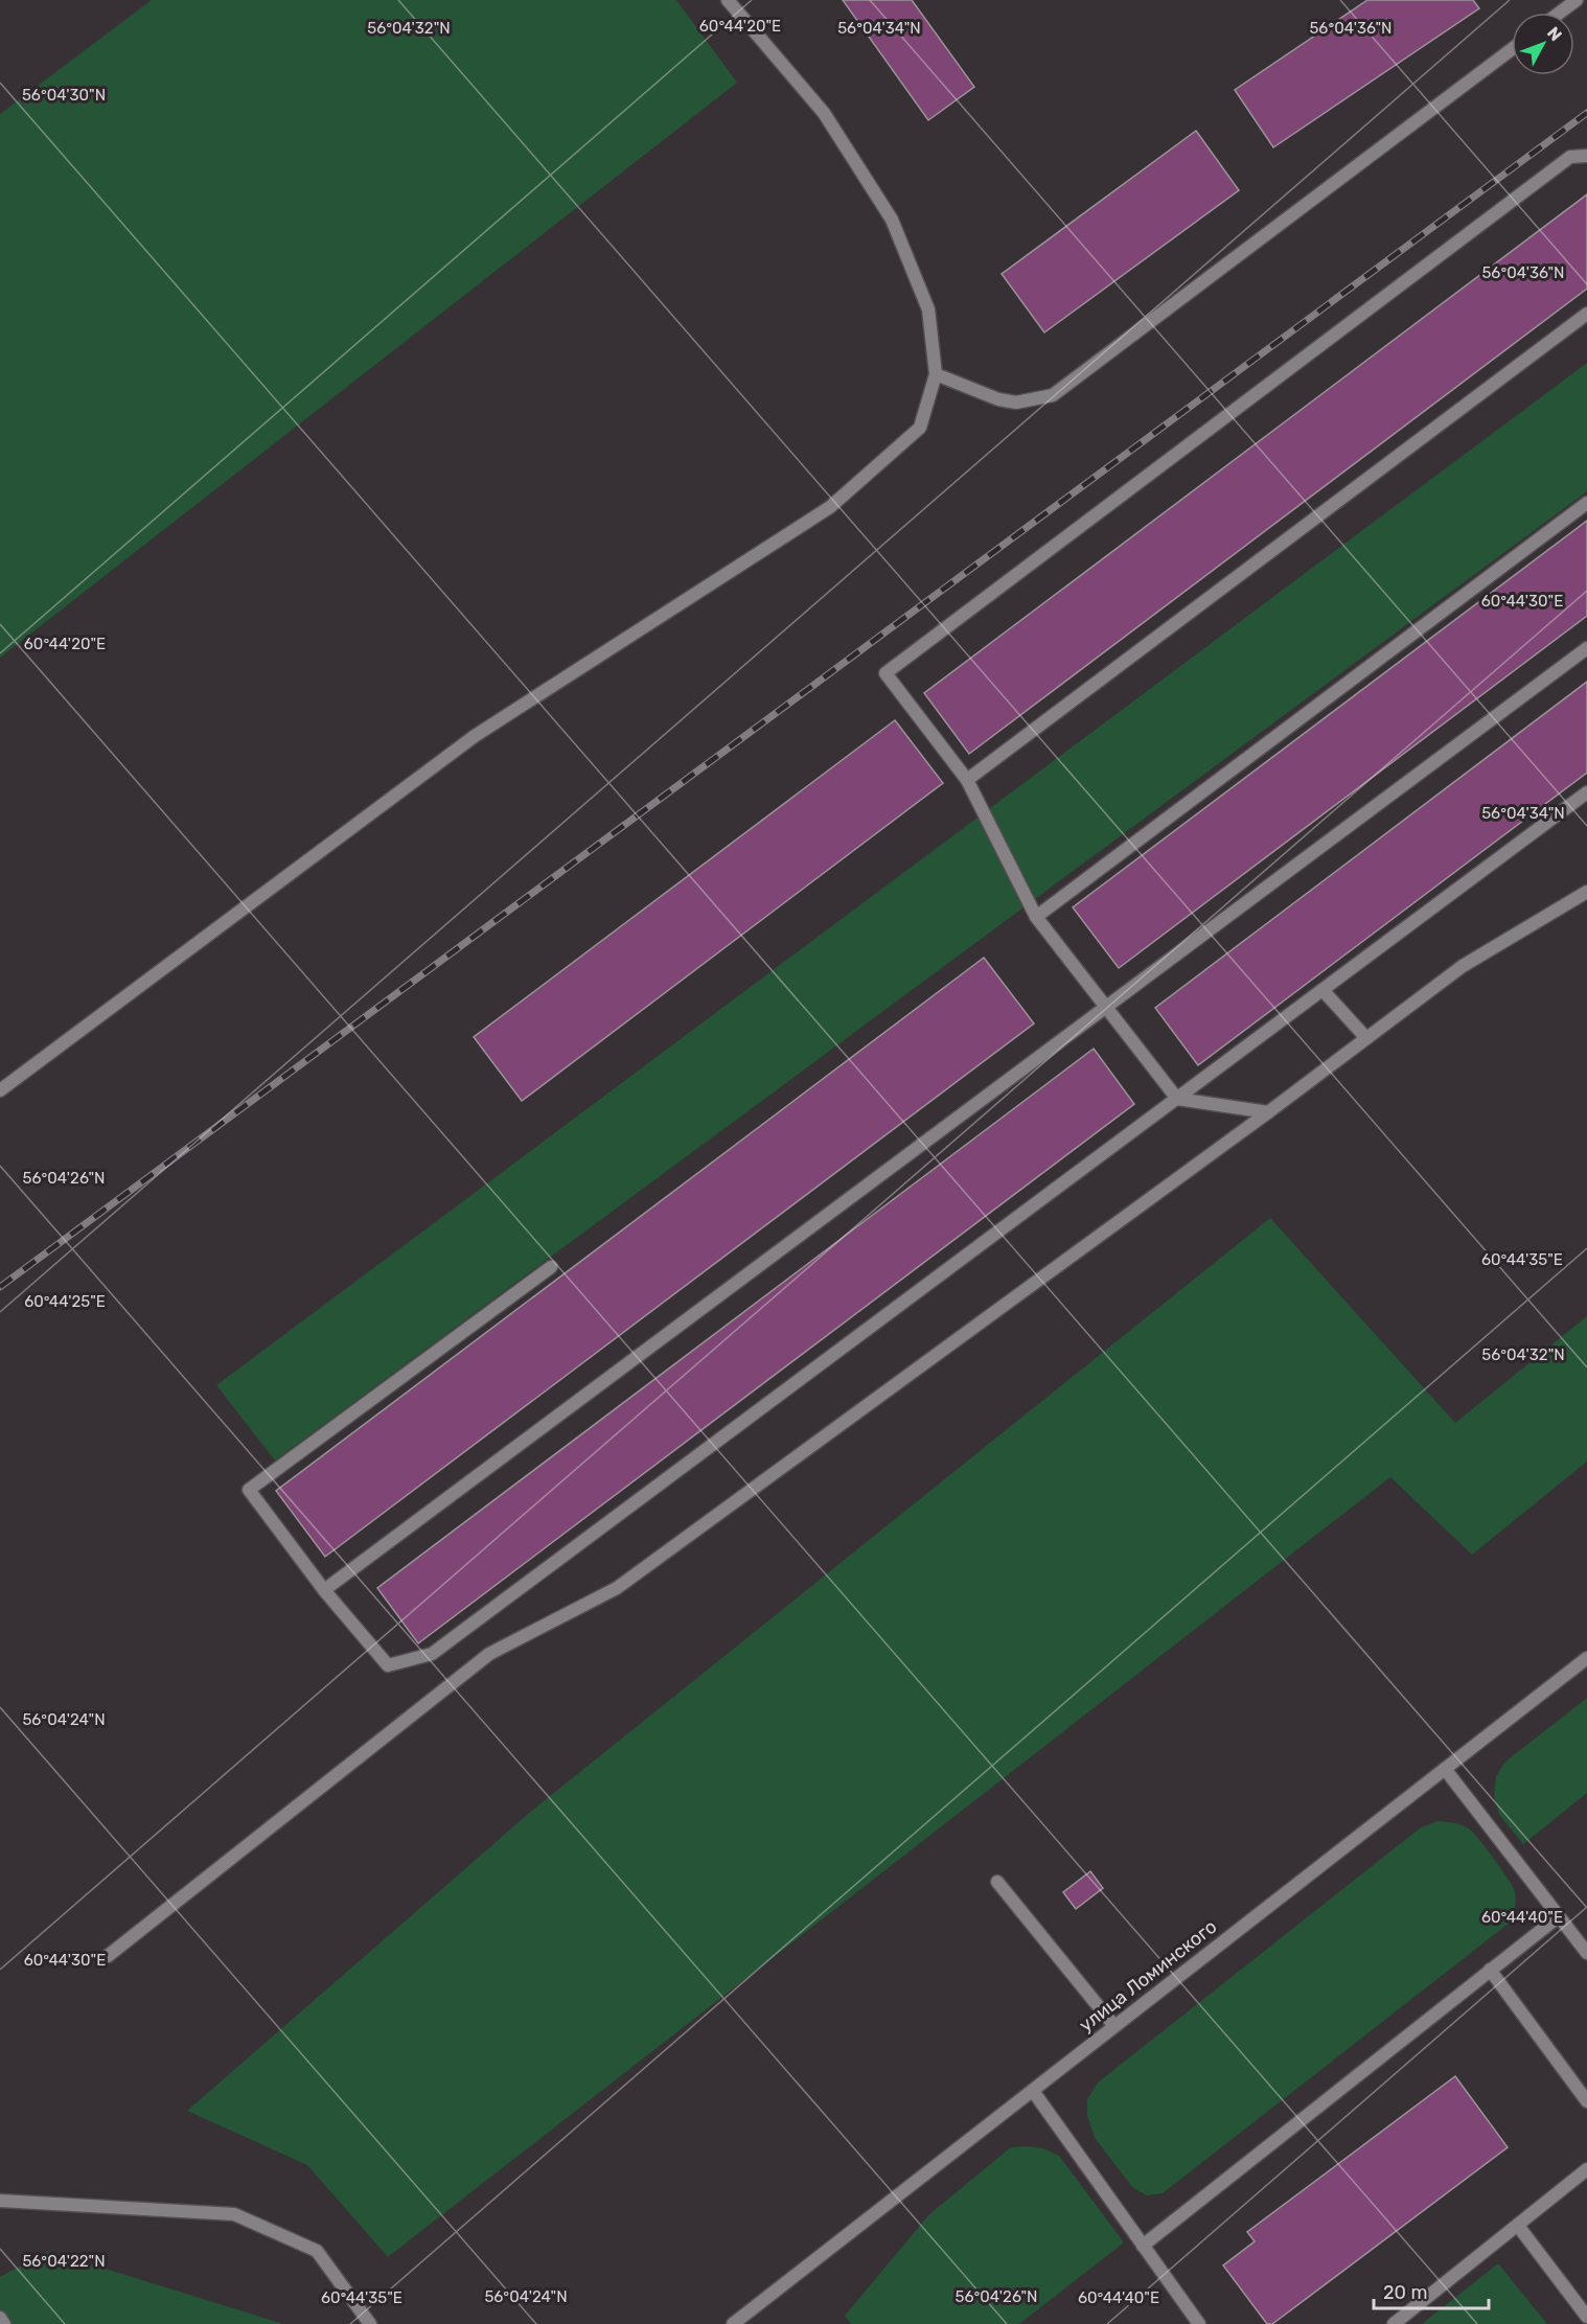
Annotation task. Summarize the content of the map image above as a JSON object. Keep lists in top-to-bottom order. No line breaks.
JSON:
{"streets":{"street":["улица Ломинского"]},"scale_bar":"20 m","north":"top right","coordinates":["60°44'20\"E","56°04'32\"N","56°04'34\"N","56°04'36\"N","56°04'30\"N","60°44'30\"E","56°04'26\"N","60°44'35\"E","60°44'25\"E","56°04'24\"N","60°44'40\"E","56°04'22\"N"]}
